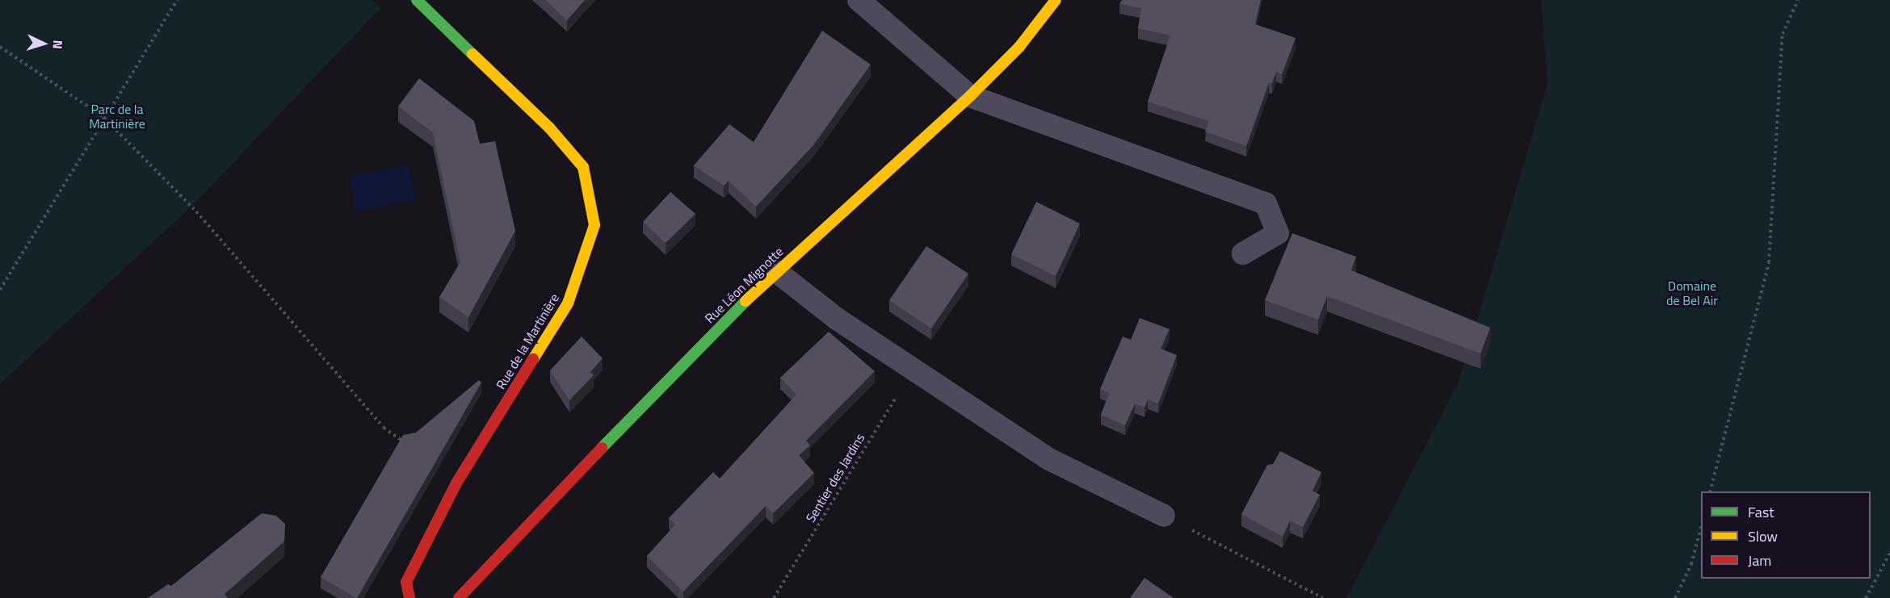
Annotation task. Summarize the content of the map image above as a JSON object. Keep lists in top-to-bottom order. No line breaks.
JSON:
{"streets":{"main road":["Rue Léon Mignotte","Rue de la Martinière"],"path":["Sentier des Jardins"]},"parks":["Parc de la Martinière","Domaine de Bel Air"],"legend":["Fast","Slow","Jam"],"north":"right"}
